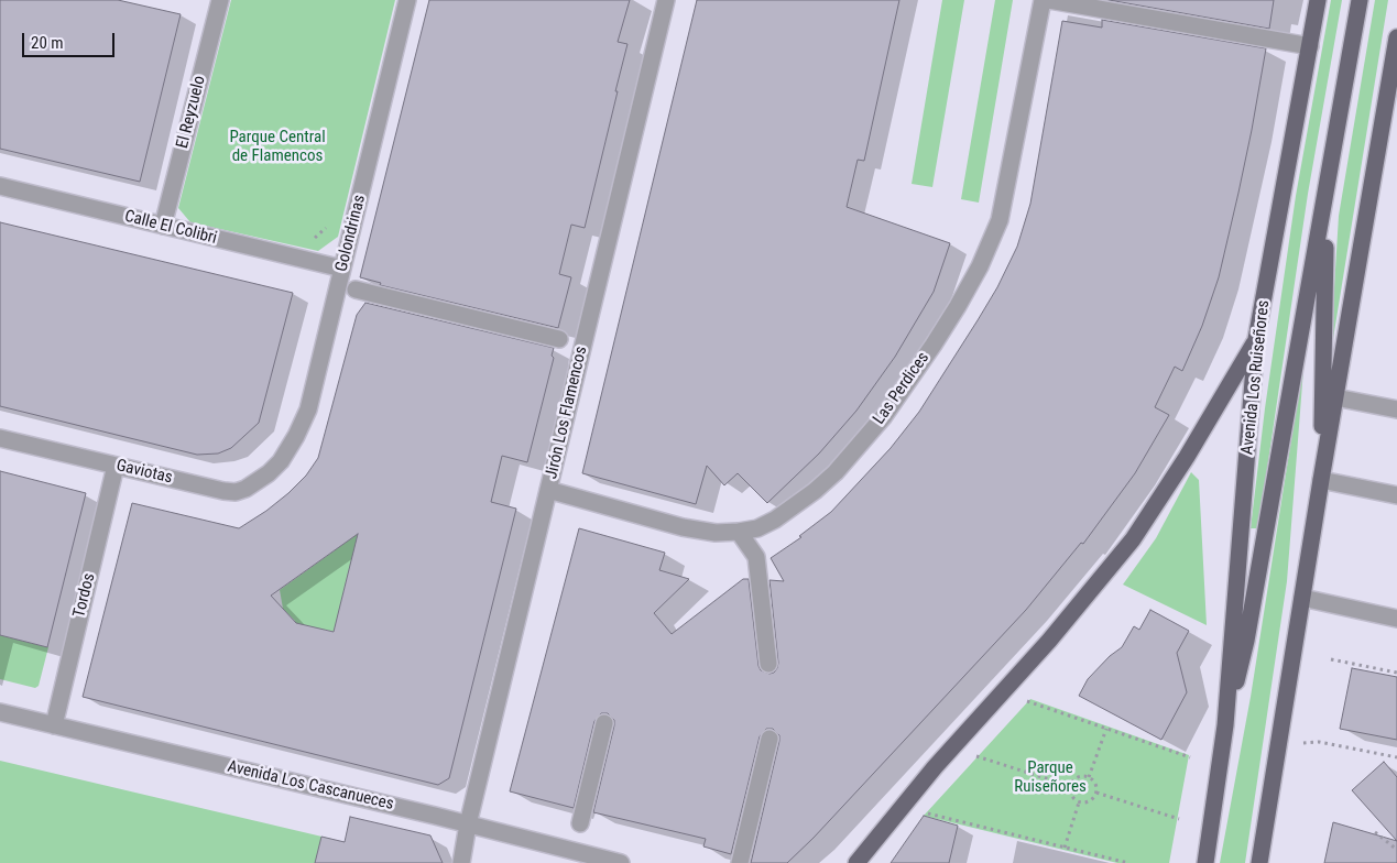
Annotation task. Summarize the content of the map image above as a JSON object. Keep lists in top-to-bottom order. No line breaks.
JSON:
{"streets":{"main road":["Avenida Los Ruiseñores"],"street":["El Reyzuelo","Calle El Colibri","Golondrinas","Las Perdices","Jirón Los Flamencos","Gaviotas","Tordos","Avenida Los Cascanueces"]},"crossings":[["El Reyzuelo","Calle El Colibri"],["Calle El Colibri","Golondrinas"],["Golondrinas","Gaviotas"],["Las Perdices","Jirón Los Flamencos"],["Jirón Los Flamencos","Avenida Los Cascanueces"],["Gaviotas","Tordos"],["Tordos","Avenida Los Cascanueces"]],"parks":["Parque Central de Flamencos","Parque Ruiseñores"],"scale_bar":"20 m"}
